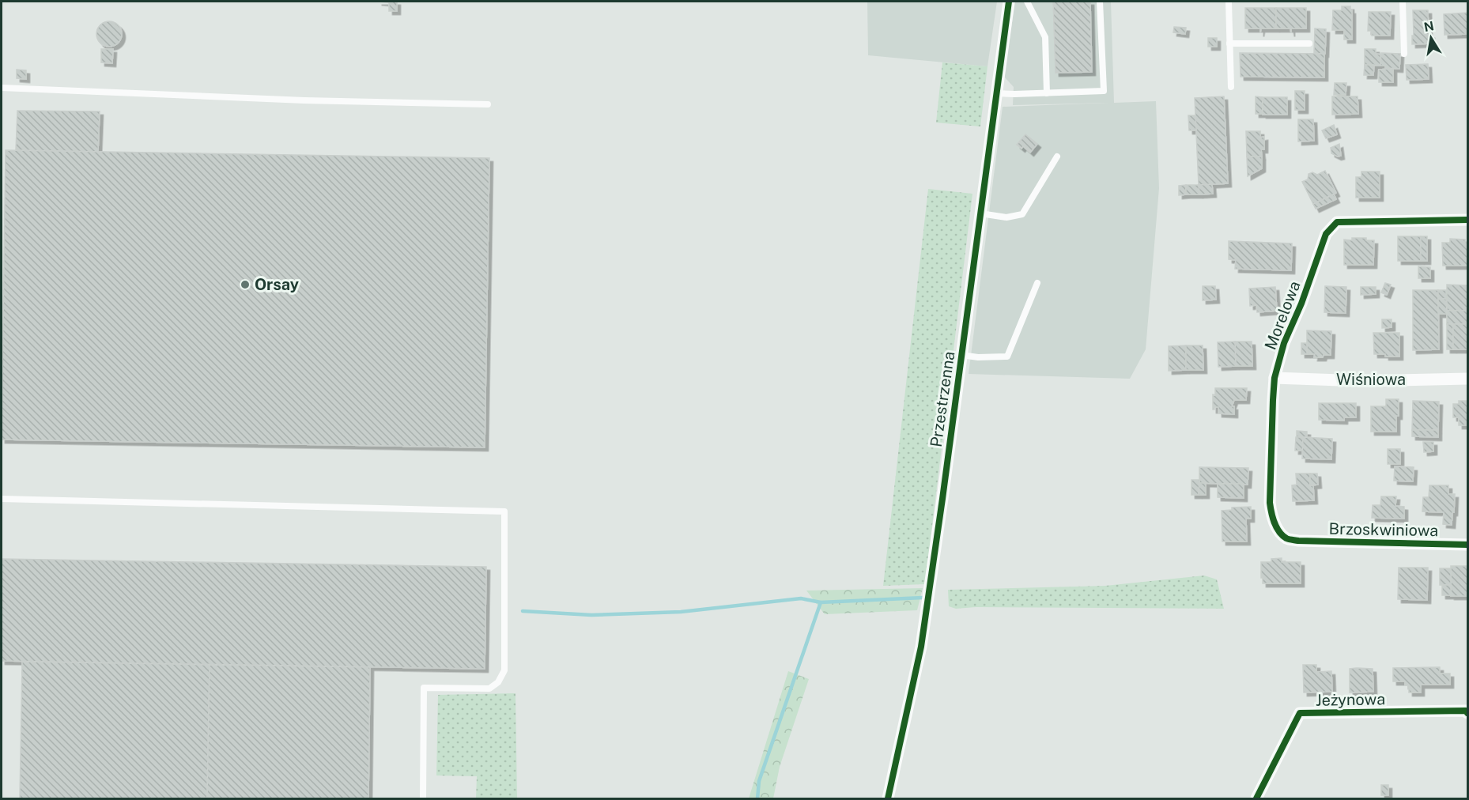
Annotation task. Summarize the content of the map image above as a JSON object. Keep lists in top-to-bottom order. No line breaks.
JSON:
{"streets":{"street":["Morelowa","Wiśniowa","Przestrzenna","Brzoskwiniowa","Jeżynowa"]},"crossings":[["Morelowa","Wiśniowa"],["Morelowa","Brzoskwiniowa"]],"places":["Orsay"],"north":"top"}
